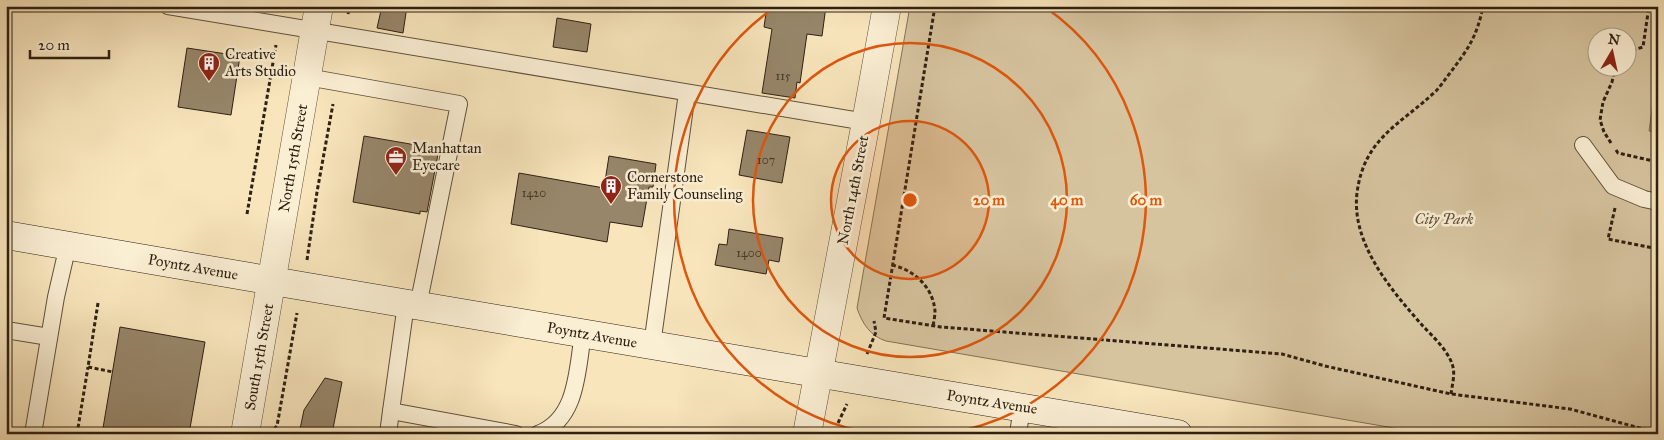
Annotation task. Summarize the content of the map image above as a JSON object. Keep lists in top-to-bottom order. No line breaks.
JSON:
{"streets":{"street":["North 15th Street","North 14th Street","Poyntz Avenue","South 15th Street"]},"crossings":[["North 15th Street","Poyntz Avenue"],["North 15th Street","South 15th Street"],["North 14th Street","Poyntz Avenue"],["Poyntz Avenue","South 15th Street"]],"parks":["City Park"],"places":{"building":["Creative Arts Studio","Cornerstone Family Counseling"],"office":["Manhattan Eyecare"]},"house_numbers":["115","107","1420","1400"],"scale_bar":"20 m","north":"top","rings":["20 m","40 m","60 m"]}
